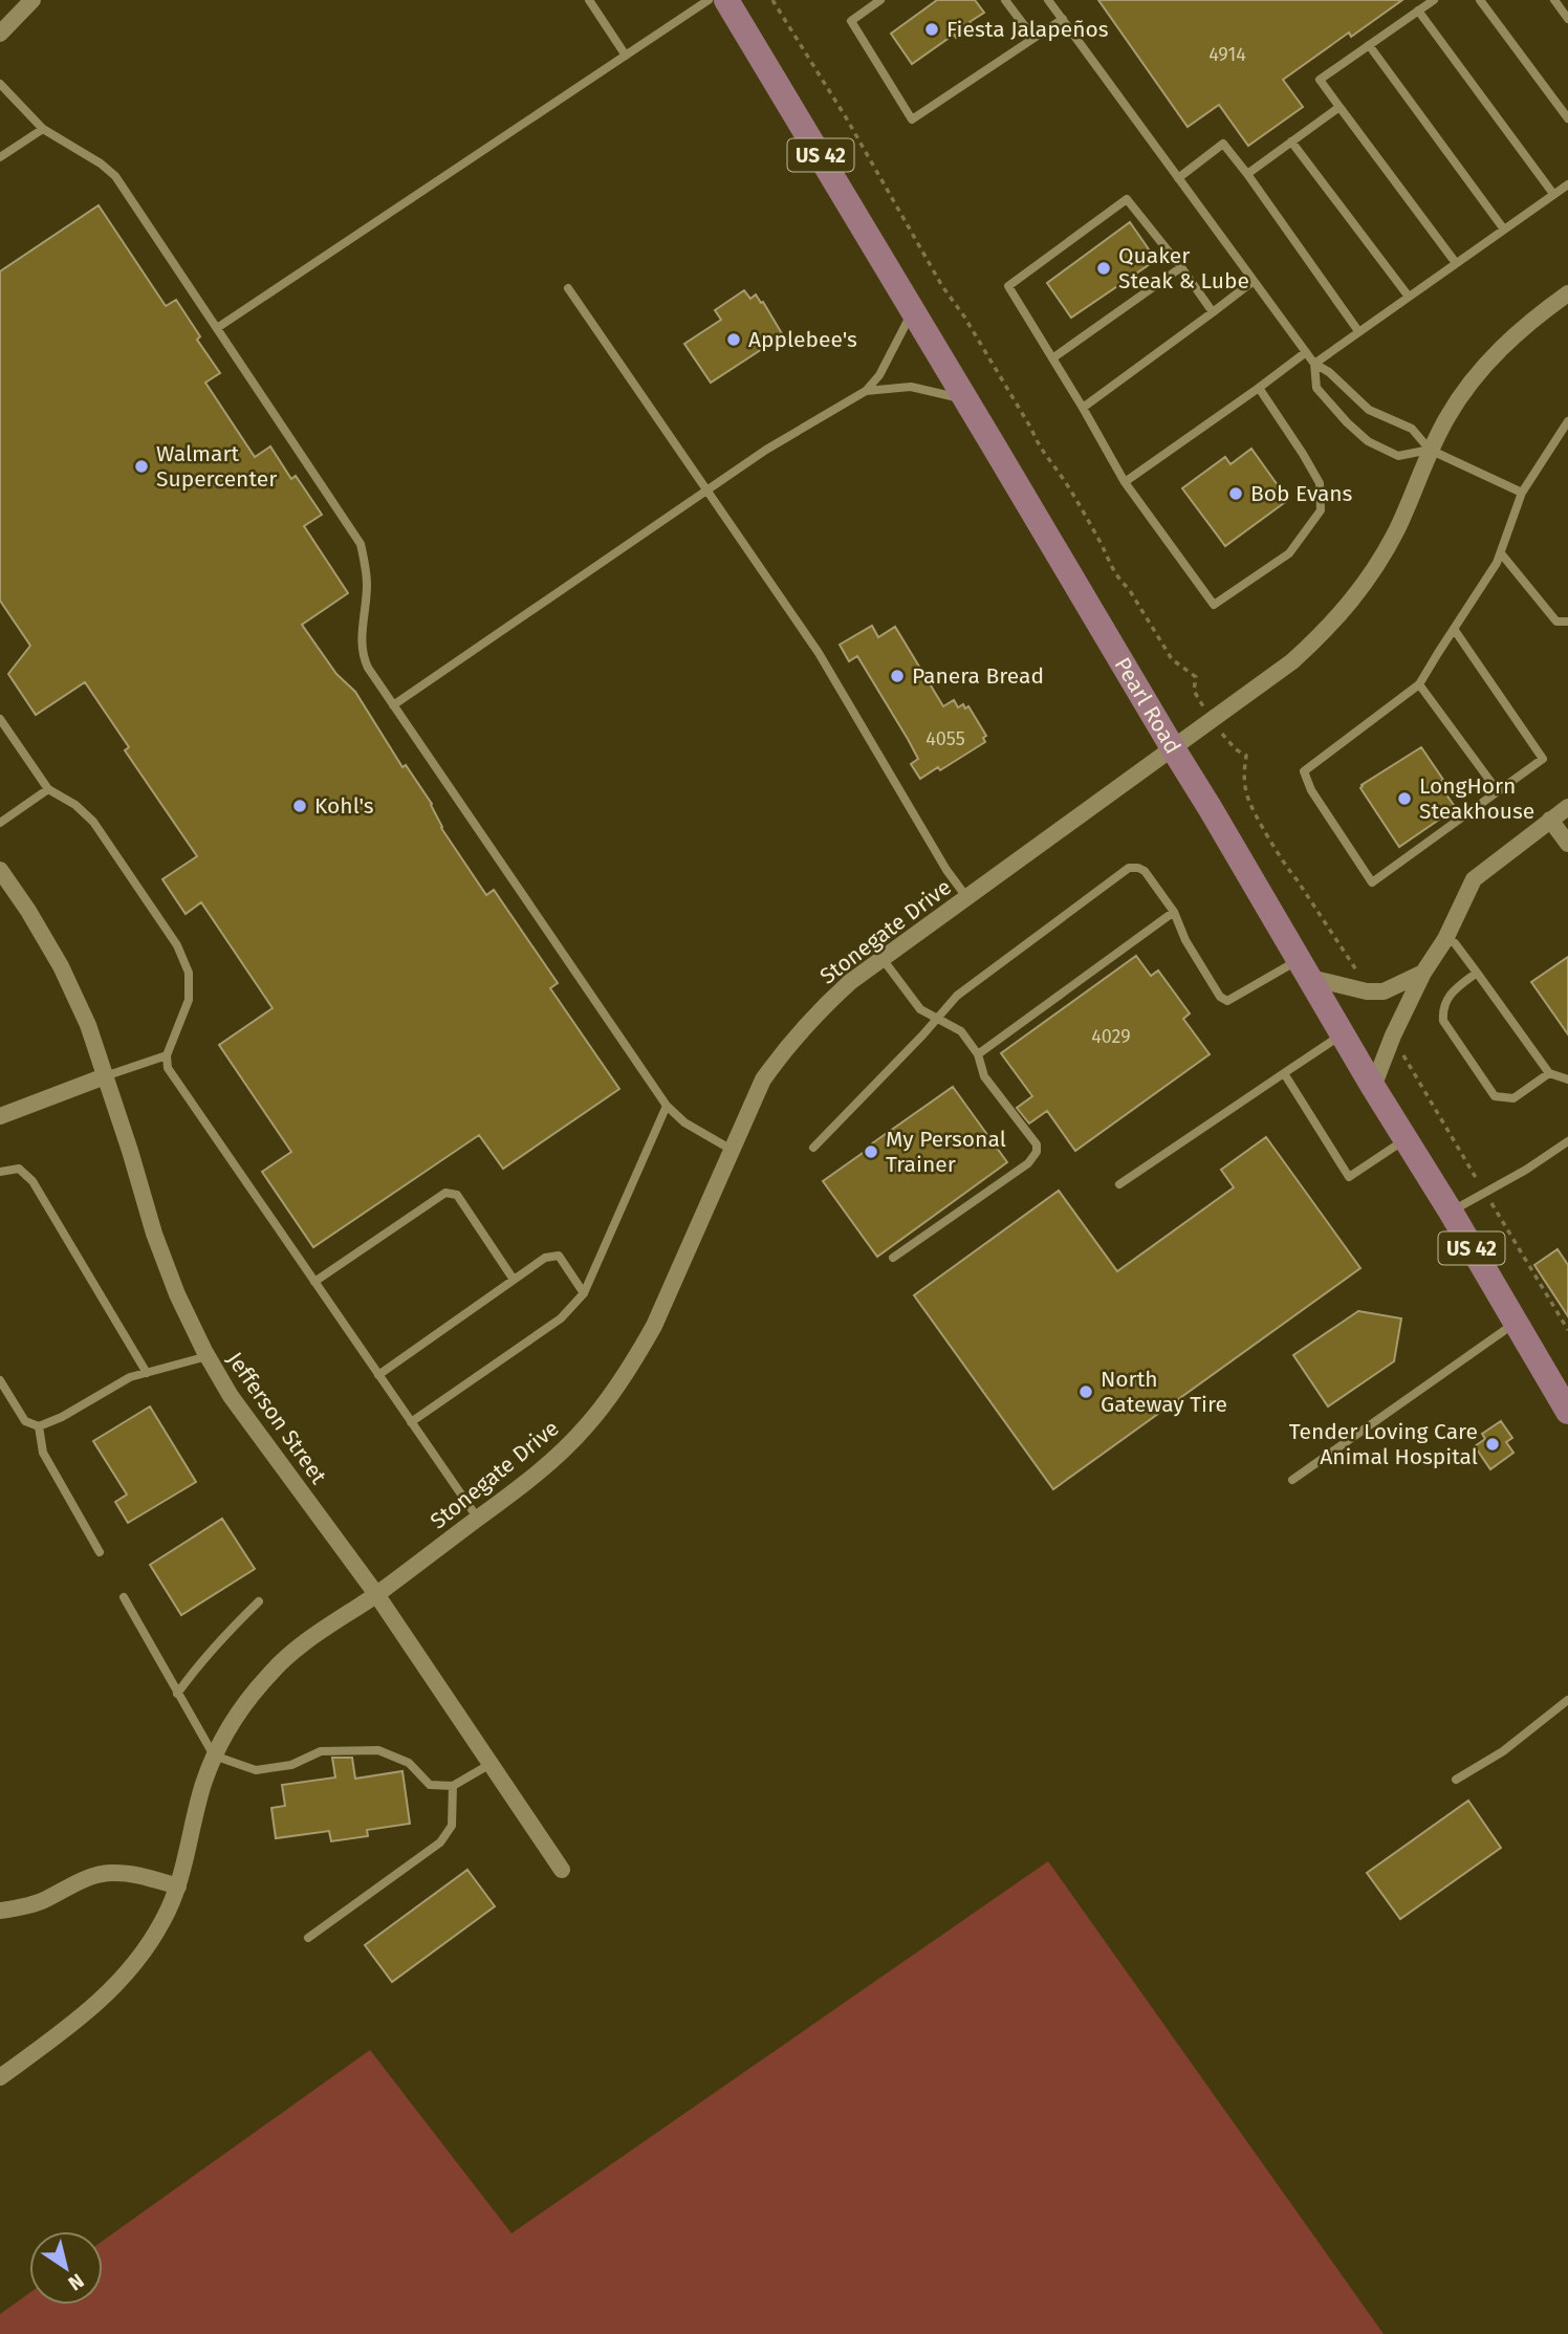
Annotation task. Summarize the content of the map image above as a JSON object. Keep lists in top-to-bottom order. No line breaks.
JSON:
{"streets":{"main road":["US 42","Pearl Road"],"street":["Stonegate Drive","Jefferson Street"]},"crossings":[["Pearl Road","Stonegate Drive"],["Stonegate Drive","Jefferson Street"]],"places":["Fiesta Jalapeños","Quaker Steak & Lube","Applebee's","Walmart Supercenter","Bob Evans","Panera Bread","LongHorn Steakhouse","Kohl's","My Personal Trainer","North Gateway Tire","Tender Loving Care Animal Hospital"],"house_numbers":["4914","4055","4029"],"north":"bottom right"}
